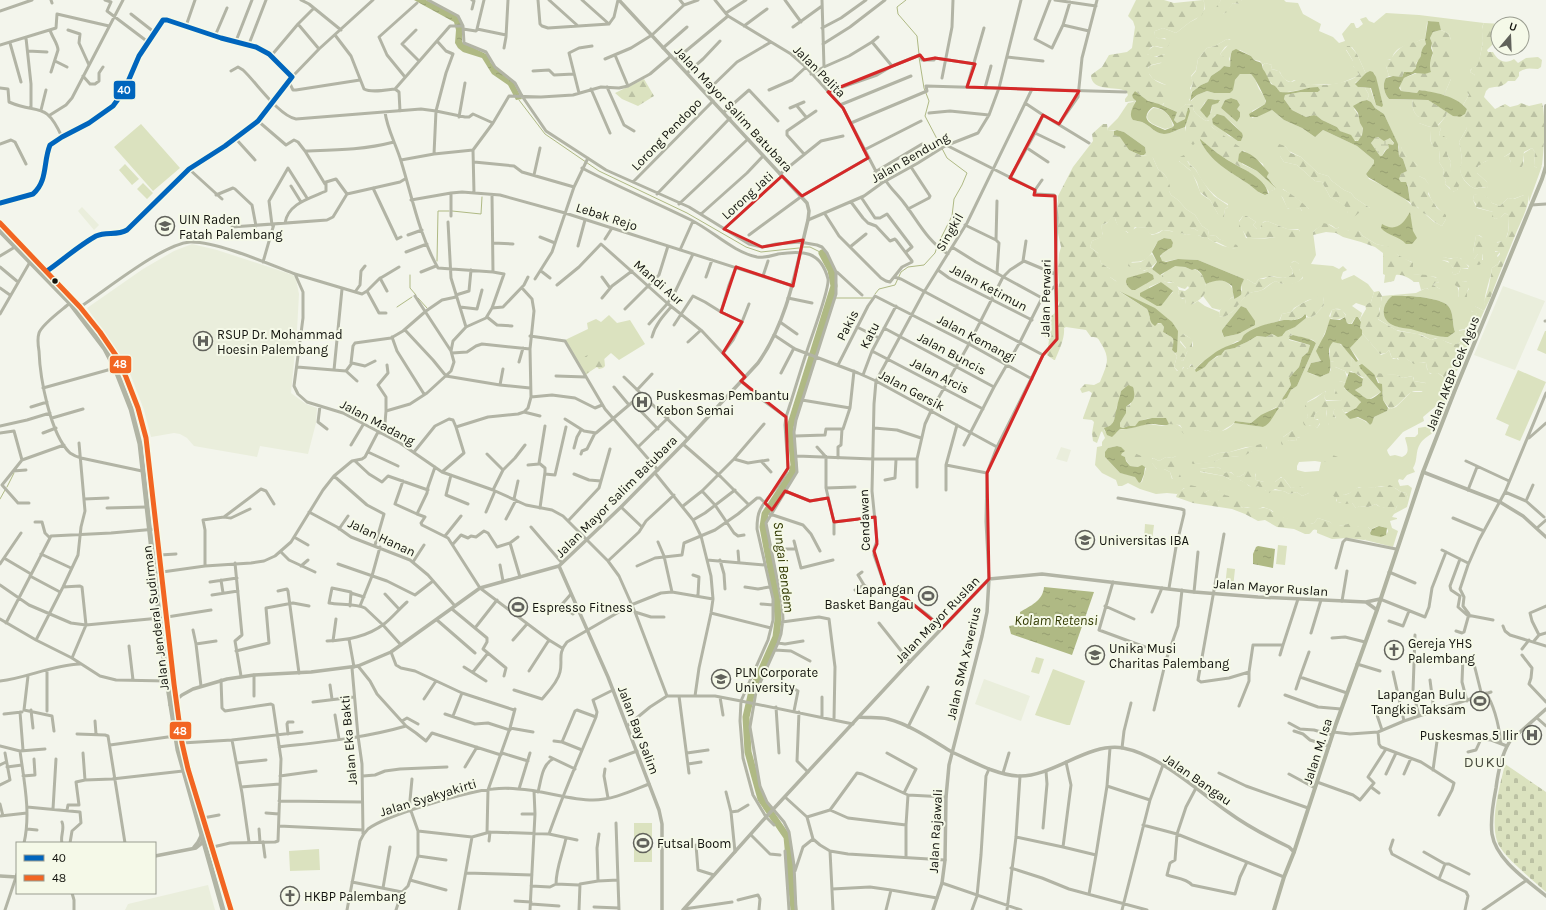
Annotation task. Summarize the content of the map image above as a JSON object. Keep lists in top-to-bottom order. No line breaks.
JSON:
{"streets":{"highway":["Jalan Jenderal Sudirman"],"main road":["Jalan AKBP Cek Agus","Jalan M. Isa"],"street":["Jalan Pelita","Jalan Mayor Salim Batubara","Lorong Pendopo","Jalan Bendung","Lorong Jati","Lebak Rejo","Singkil","Mandi Aur","Jalan Ketimun","Jalan Perwari","Pakis","Katu","Jalan Kemangi","Jalan Buncis","Jalan Arcis","Jalan Gersik","Jalan Madang","Cendawan","Jalan Hanan","Jalan Mayor Ruslan","Jalan SMA Xaverius","Jalan Bay Salim","Jalan Eka Bakti","Jalan Bangau","Jalan Syakyakirti","Jalan Rajawali"]},"crossings":[["Jalan Pelita","Jalan Bendung"],["Jalan Mayor Salim Batubara","Lorong Pendopo"],["Jalan Mayor Salim Batubara","Jalan Bendung"],["Jalan Mayor Salim Batubara","Lorong Jati"],["Jalan Mayor Salim Batubara","Lebak Rejo"],["Jalan Mayor Salim Batubara","Mandi Aur"],["Jalan Mayor Salim Batubara","Jalan Madang"],["Jalan Mayor Salim Batubara","Jalan Hanan"],["Jalan Mayor Salim Batubara","Jalan Jenderal Sudirman"],["Jalan Mayor Salim Batubara","Jalan Bay Salim"],["Jalan Mayor Salim Batubara","Jalan Eka Bakti"],["Jalan Bendung","Jalan Perwari"],["Singkil","Jalan Ketimun"],["Singkil","Jalan Perwari"],["Singkil","Jalan Kemangi"],["Singkil","Jalan Buncis"],["Singkil","Jalan Arcis"],["Singkil","Jalan Gersik"],["Singkil","Cendawan"],["Jalan Perwari","Jalan Kemangi"],["Jalan Perwari","Jalan Gersik"],["Jalan Perwari","Jalan Mayor Ruslan"],["Jalan Perwari","Jalan SMA Xaverius"],["Pakis","Jalan Kemangi"],["Pakis","Jalan Gersik"],["Katu","Jalan Kemangi"],["Katu","Jalan Buncis"],["Katu","Jalan Arcis"],["Katu","Jalan Gersik"],["Jalan AKBP Cek Agus","Jalan Mayor Ruslan"],["Jalan AKBP Cek Agus","Jalan M. Isa"],["Jalan Gersik","Cendawan"],["Jalan Mayor Ruslan","Jalan SMA Xaverius"],["Jalan Mayor Ruslan","Jalan M. Isa"],["Jalan Mayor Ruslan","Jalan Bangau"],["Jalan SMA Xaverius","Jalan Bangau"],["Jalan SMA Xaverius","Jalan Rajawali"],["Jalan Bay Salim","Jalan Syakyakirti"],["Jalan Eka Bakti","Jalan Syakyakirti"],["Jalan M. Isa","Jalan Bangau"],["Jalan Bangau","Jalan Rajawali"]],"districts":["DUKU"],"water":["Sungai Bendem","Kolam Retensi"],"places":{"school or university":["UIN Raden Fatah Palembang","Universitas IBA","Unika Musi Charitas Palembang","PLN Corporate University"],"hospital":["RSUP Dr. Mohammad Hoesin Palembang","Puskesmas Pembantu Kebon Semai","Puskesmas 5 Ilir"],"sports":["Lapangan Basket Bangau","Espresso Fitness","Lapangan Bulu Tangkis Taksam","Futsal Boom"],"church":["Gereja YHS Palembang","HKBP Palembang"]},"lines":["transit line 40","transit line 48"],"legend":["40","48"],"north":"top"}
